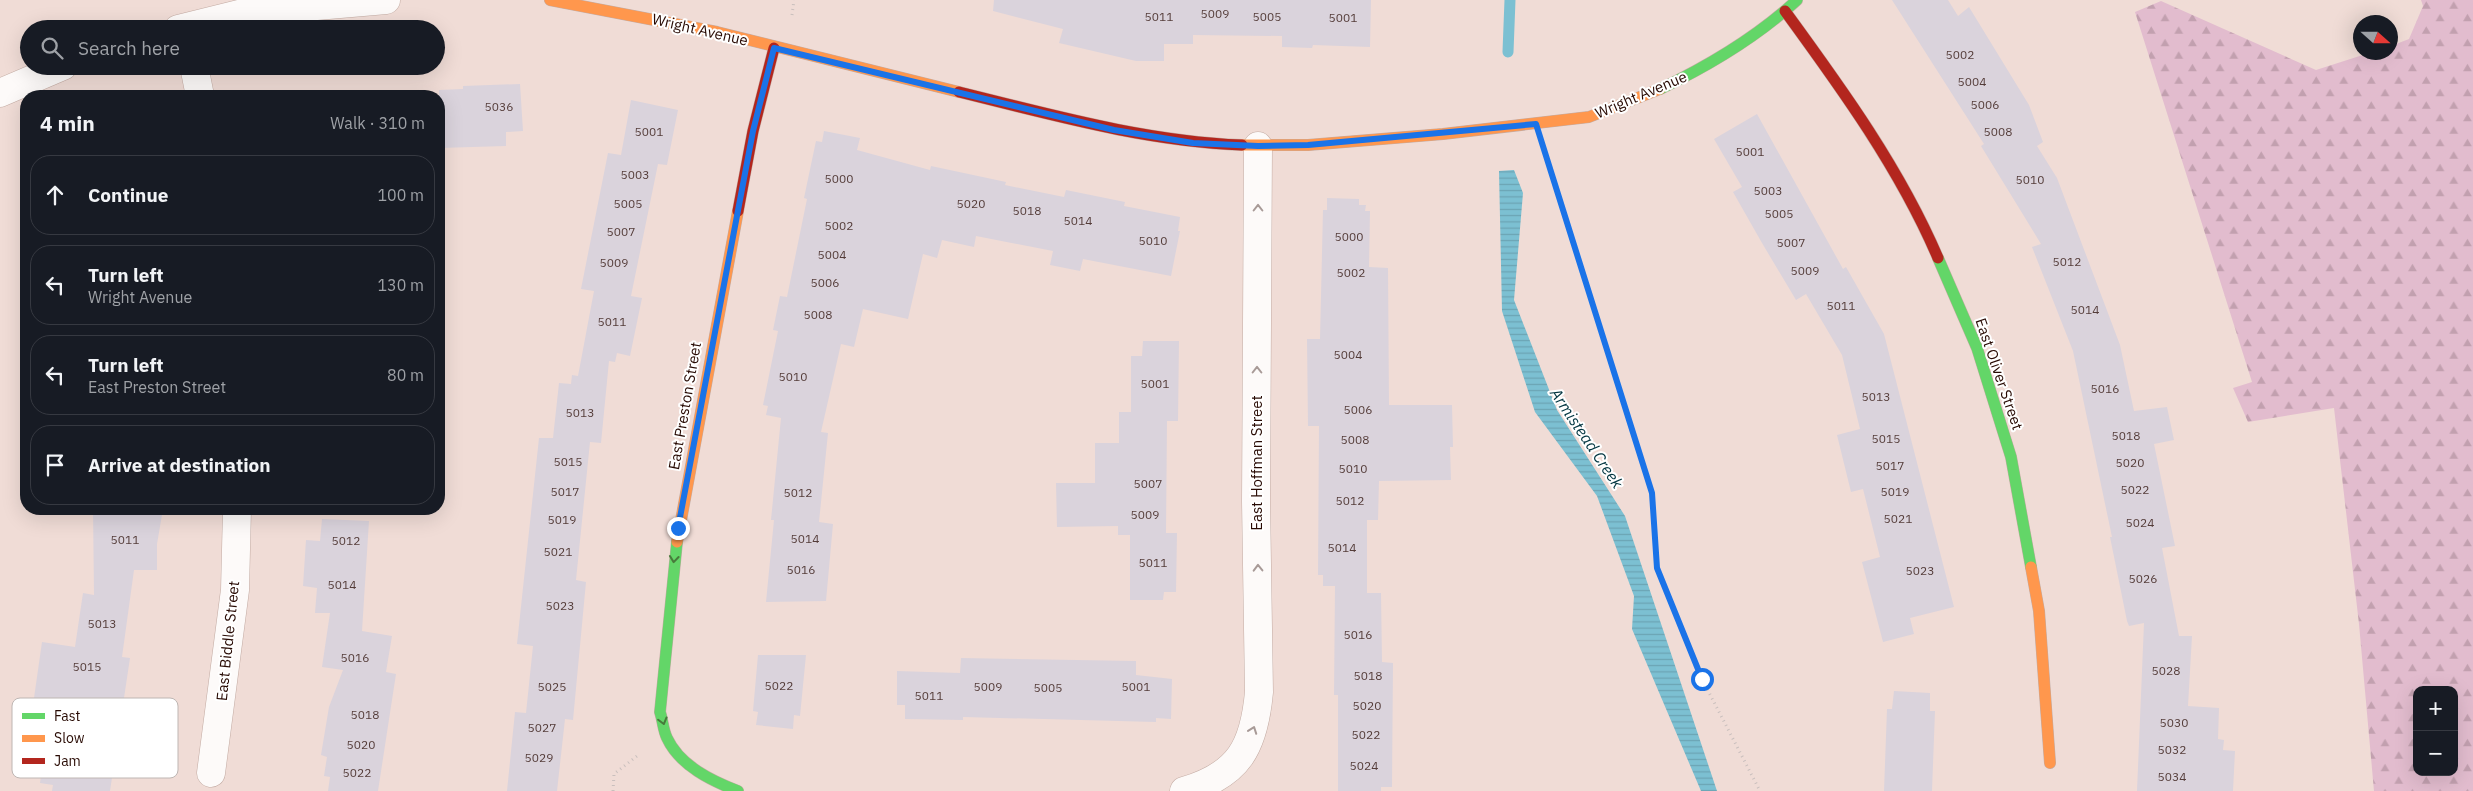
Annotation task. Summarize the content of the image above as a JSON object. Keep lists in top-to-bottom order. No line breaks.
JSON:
{"streets":{"street":["Wright Avenue","East Oliver Street","East Preston Street","East Hoffman Street","East Biddle Street"]},"crossings":[["Wright Avenue","East Oliver Street"],["Wright Avenue","East Preston Street"],["Wright Avenue","East Hoffman Street"]],"one_way":["East Preston Street","East Hoffman Street"],"water":["Armistead Creek"],"house_numbers":["5009","5011","5005","5001","5002","5004","5006","5036","5001","5008","5001","5003","5000","5010","5003","5005","5020","5018","5005","5014","5002","5007","5000","5010","5007","5004","5012","5009","5009","5002","5006","5011","5014","5008","5011","5004","5010","5001","5016","5013","5006","5013","5018","5015","5008","5015","5020","5017","5010","5007","5022","5017","5019","5012","5012","5009","5021","5019","5024","5014","5011","5012","5014","5021","5011","5016","5023","5026","5014","5023","5013","5016","5016","5015","5028","5018","5022","5025","5009","5001","5005","5011","5020","5018","5030","5027","5022","5020","5032","5029","5024","5022","5034"],"legend":["Fast","Slow","Jam"],"north":"right","page":{"search":"Search here","heading":["4 min","Walk · 310 m"],"list":[["Continue","100 m"],["Turn left","Wright Avenue","130 m"],["Turn left","East Preston Street","80 m"],"Arrive at destination"],"map_buttons":["+","−"]}}
